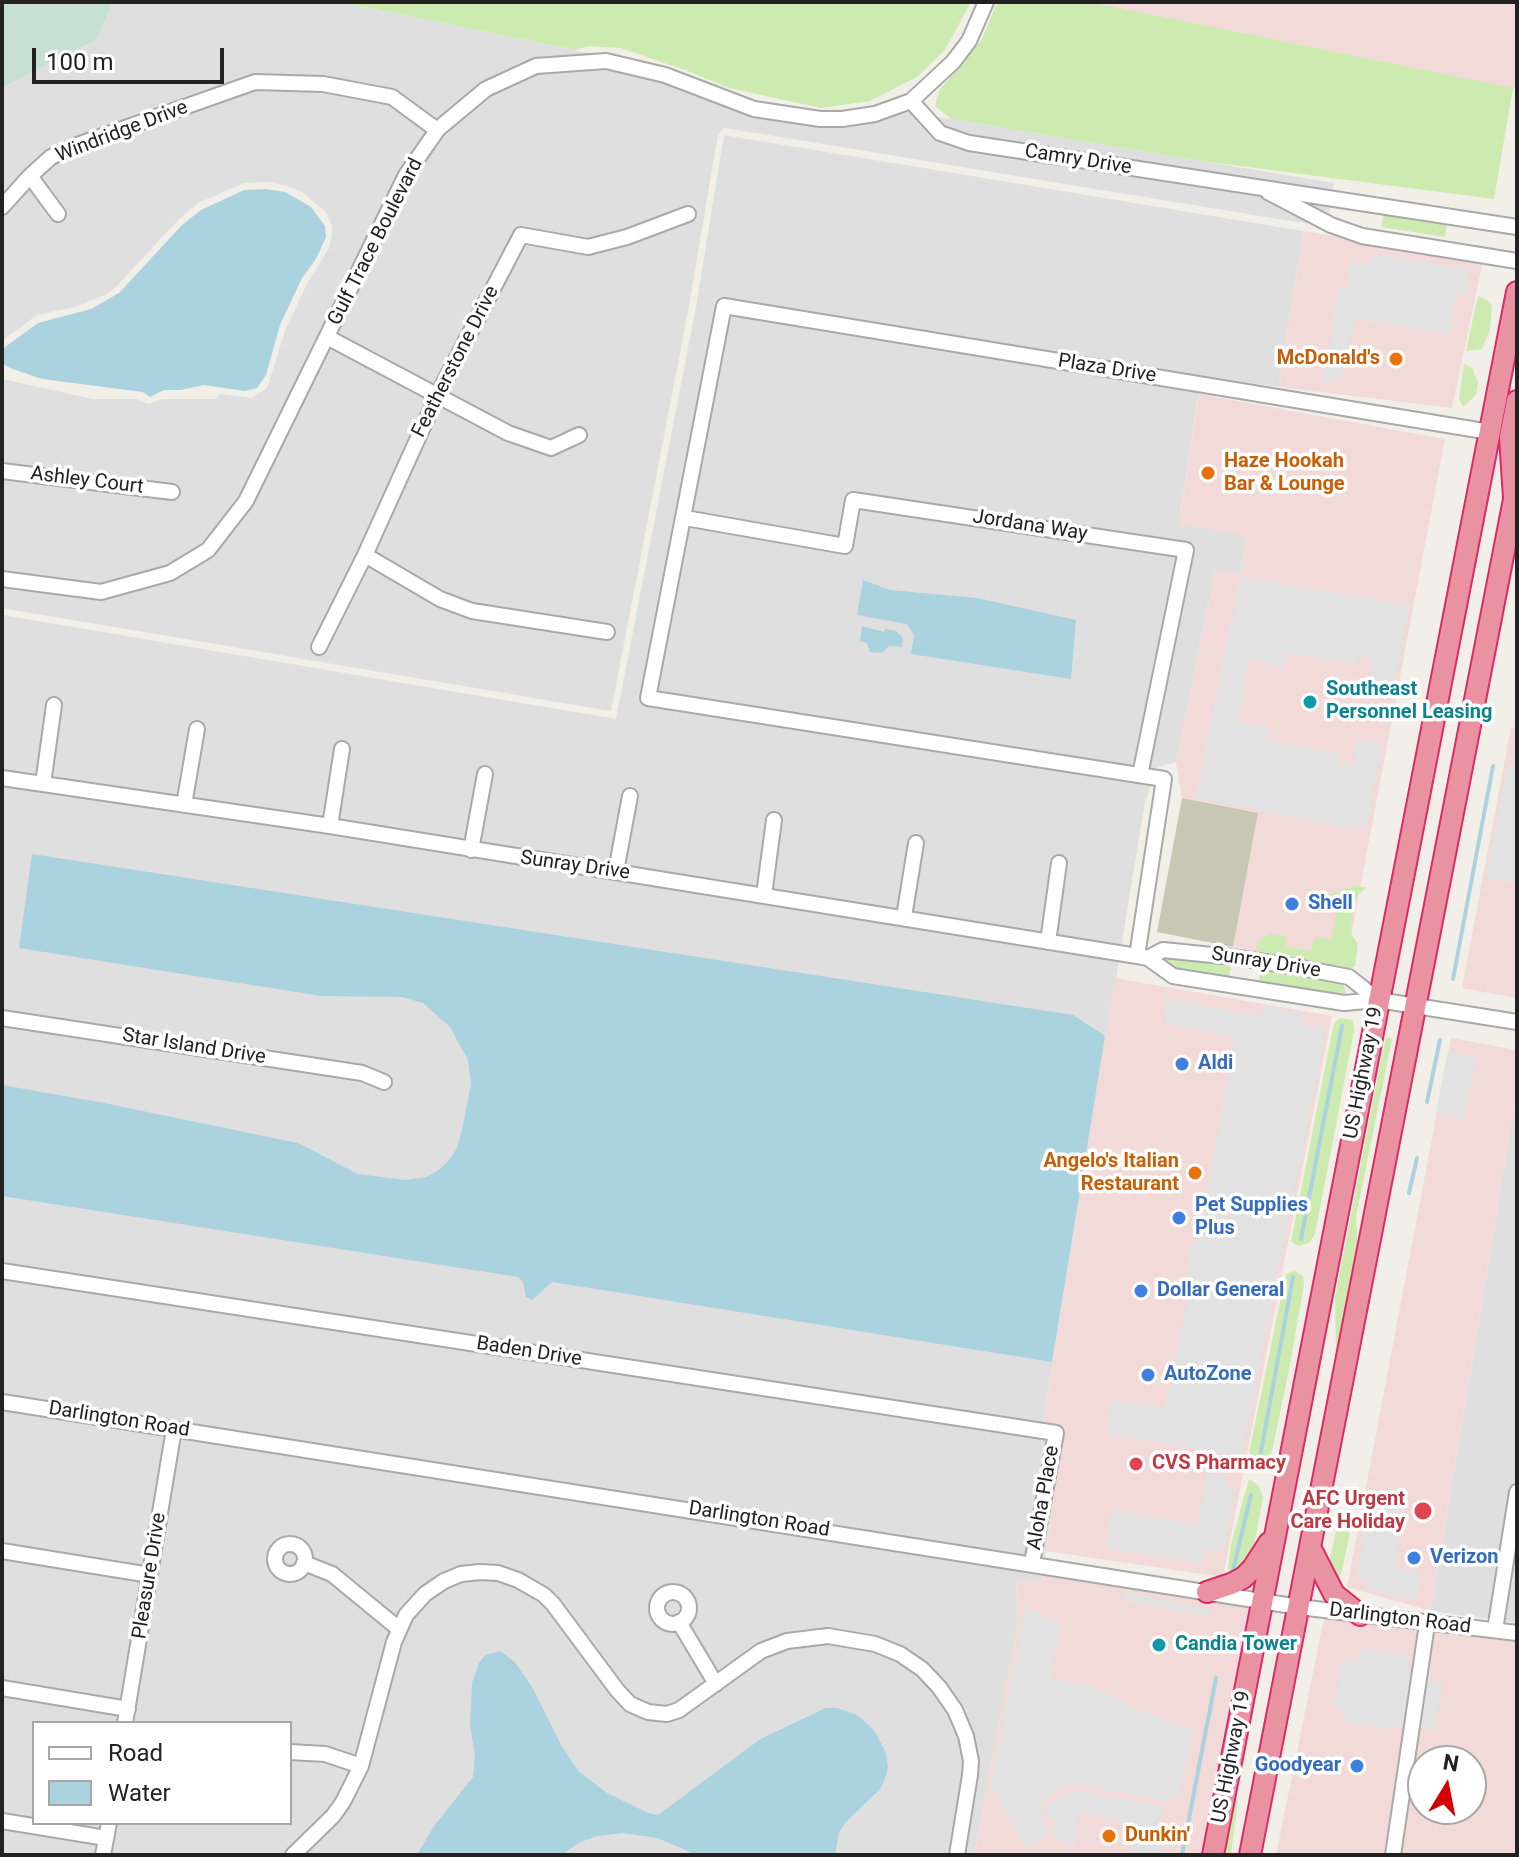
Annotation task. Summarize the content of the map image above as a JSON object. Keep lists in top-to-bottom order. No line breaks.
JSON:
{"streets":{"highway":["US Highway 19"],"street":["Windridge Drive","Camry Drive","Gulf Trace Boulevard","Featherstone Drive","Plaza Drive","Ashley Court","Jordana Way","Sunray Drive","Star Island Drive","Baden Drive","Darlington Road","Aloha Place","Pleasure Drive"]},"crossings":[["Windridge Drive","Gulf Trace Boulevard"],["Camry Drive","Gulf Trace Boulevard"],["Plaza Drive","Jordana Way"],["Plaza Drive","US Highway 19"],["Sunray Drive","US Highway 19"],["US Highway 19","Darlington Road"],["Baden Drive","Aloha Place"],["Darlington Road","Aloha Place"],["Darlington Road","Pleasure Drive"]],"places":["McDonald's","Haze Hookah Bar & Lounge","Southeast Personnel Leasing","Shell","Aldi","Angelo's Italian Restaurant","Pet Supplies Plus","Dollar General","AutoZone","CVS Pharmacy","AFC Urgent Care Holiday","Verizon","Candia Tower","Goodyear","Dunkin'"],"legend":["Road","Water"],"scale_bar":"100 m","north":"top"}
